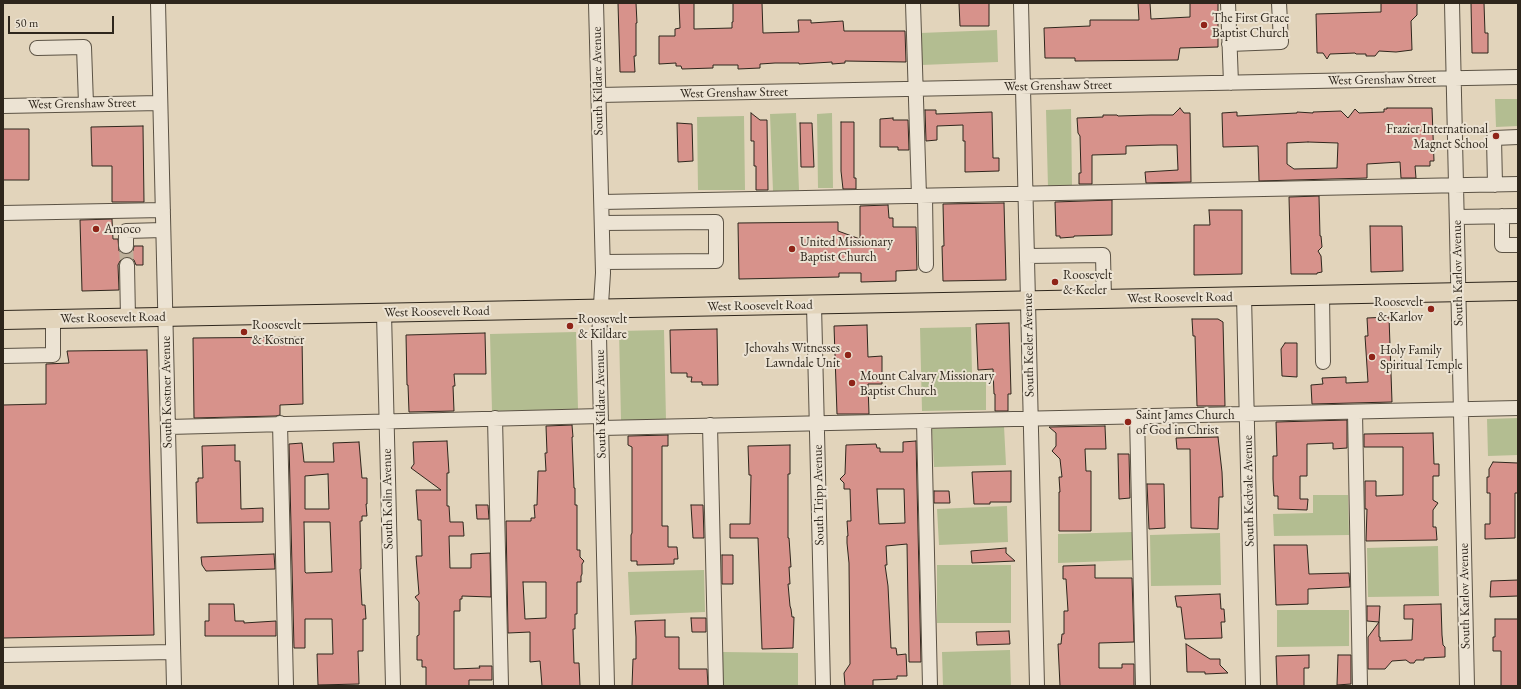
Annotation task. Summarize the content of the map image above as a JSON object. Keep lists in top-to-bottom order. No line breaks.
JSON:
{"streets":{"main road":["West Roosevelt Road"],"street":["West Grenshaw Street","South Kildare Avenue","South Karlov Avenue","South Keeler Avenue","South Kostner Avenue","South Kedvale Avenue","South Tripp Avenue","South Kolin Avenue"]},"crossings":[["West Grenshaw Street","South Kildare Avenue"],["West Grenshaw Street","South Karlov Avenue"],["West Grenshaw Street","South Keeler Avenue"],["West Grenshaw Street","South Kostner Avenue"],["South Kildare Avenue","West Roosevelt Road"],["South Karlov Avenue","West Roosevelt Road"],["West Roosevelt Road","South Keeler Avenue"],["West Roosevelt Road","South Kostner Avenue"],["West Roosevelt Road","South Kedvale Avenue"],["West Roosevelt Road","South Tripp Avenue"],["West Roosevelt Road","South Kolin Avenue"]],"places":["The First Grace Baptist Church","Frazier International Magnet School","Amoco","United Missionary Baptist Church","Roosevelt & Keeler","Roosevelt & Karlov","Roosevelt & Kildare","Roosevelt & Kostner","Jehovahs Witnesses Lawndale Unit","Holy Family Spiritual Temple","Mount Calvary Missionary Baptist Church","Saint James Church of God in Christ"],"scale_bar":"50 m"}
